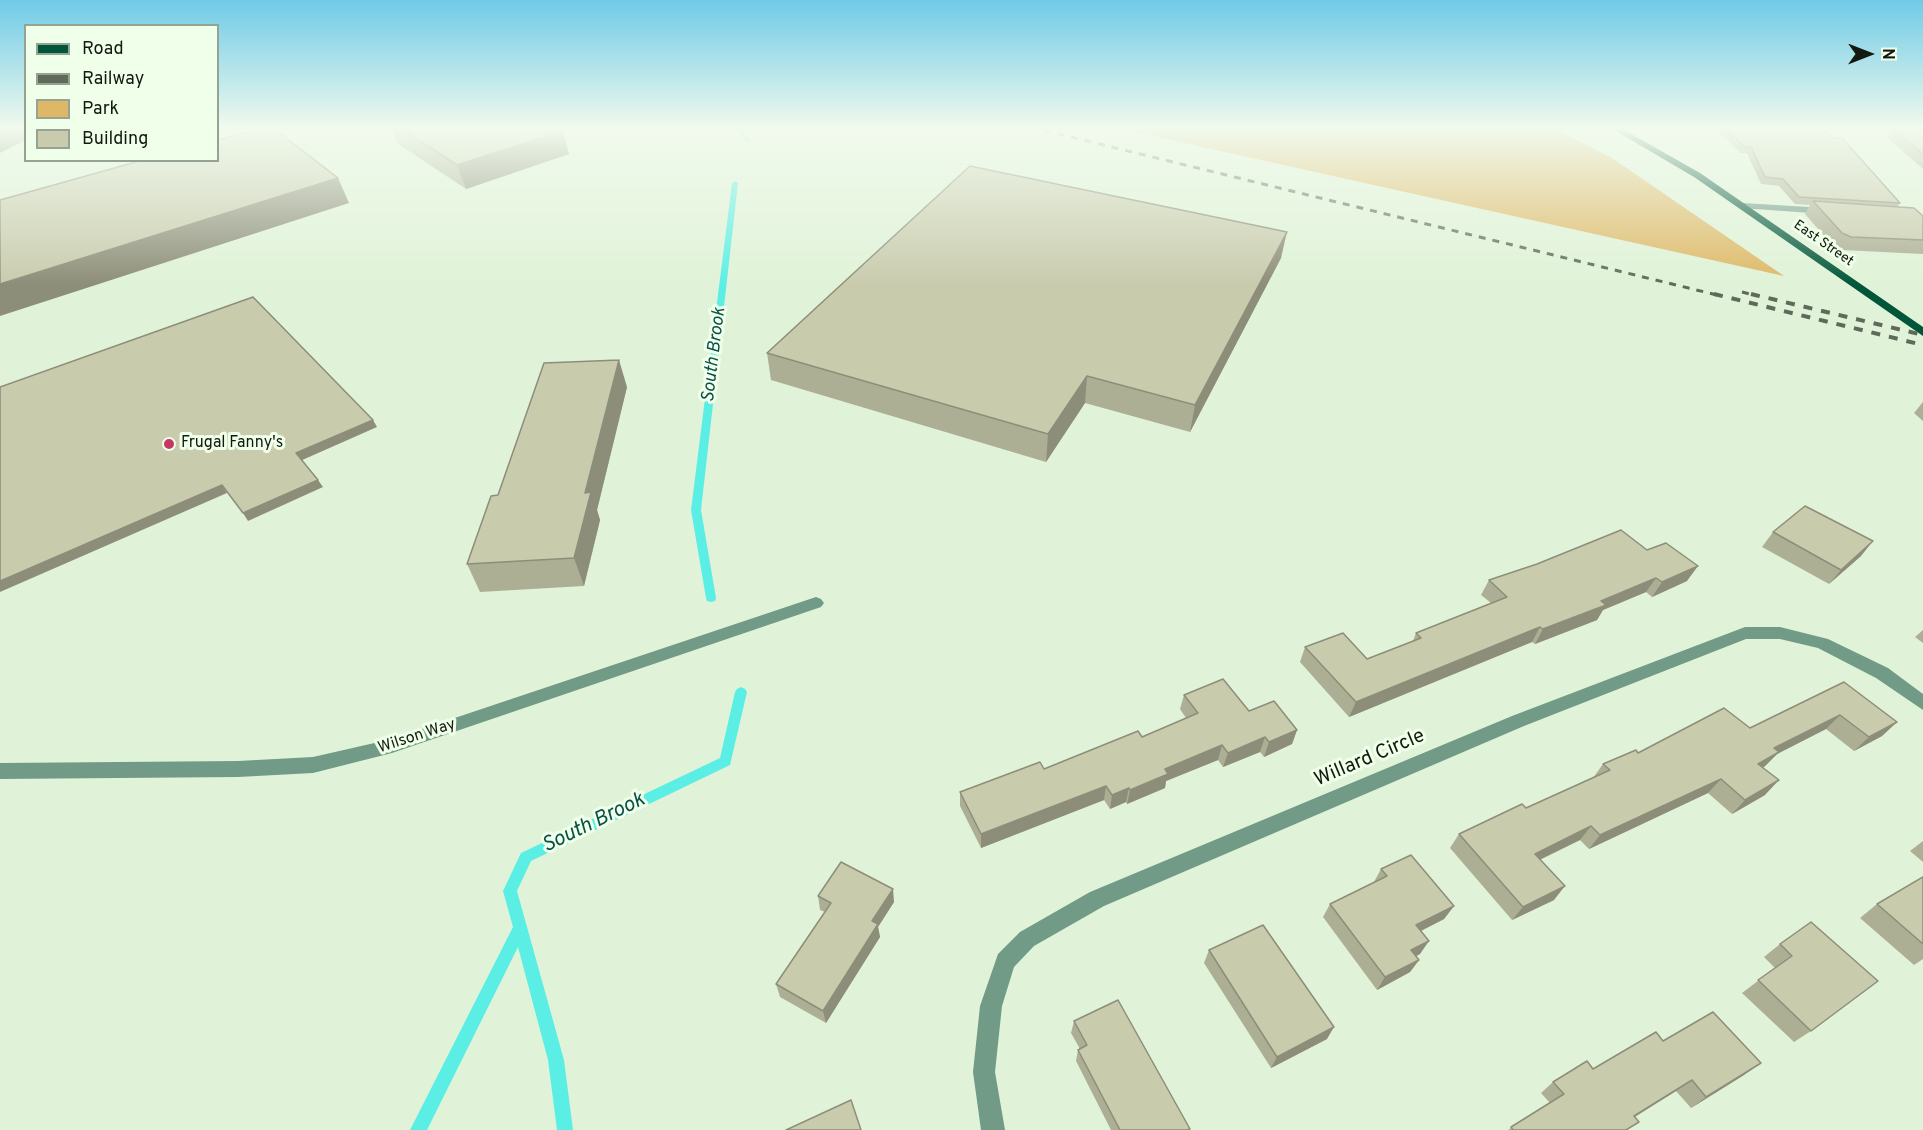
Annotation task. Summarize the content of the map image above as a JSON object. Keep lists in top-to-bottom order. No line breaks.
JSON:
{"streets":{"main road":["East Street"],"street":["Wilson Way","Willard Circle"]},"water":["South Brook"],"places":["Frugal Fanny's"],"legend":["Road","Railway","Park","Building"],"north":"right"}
